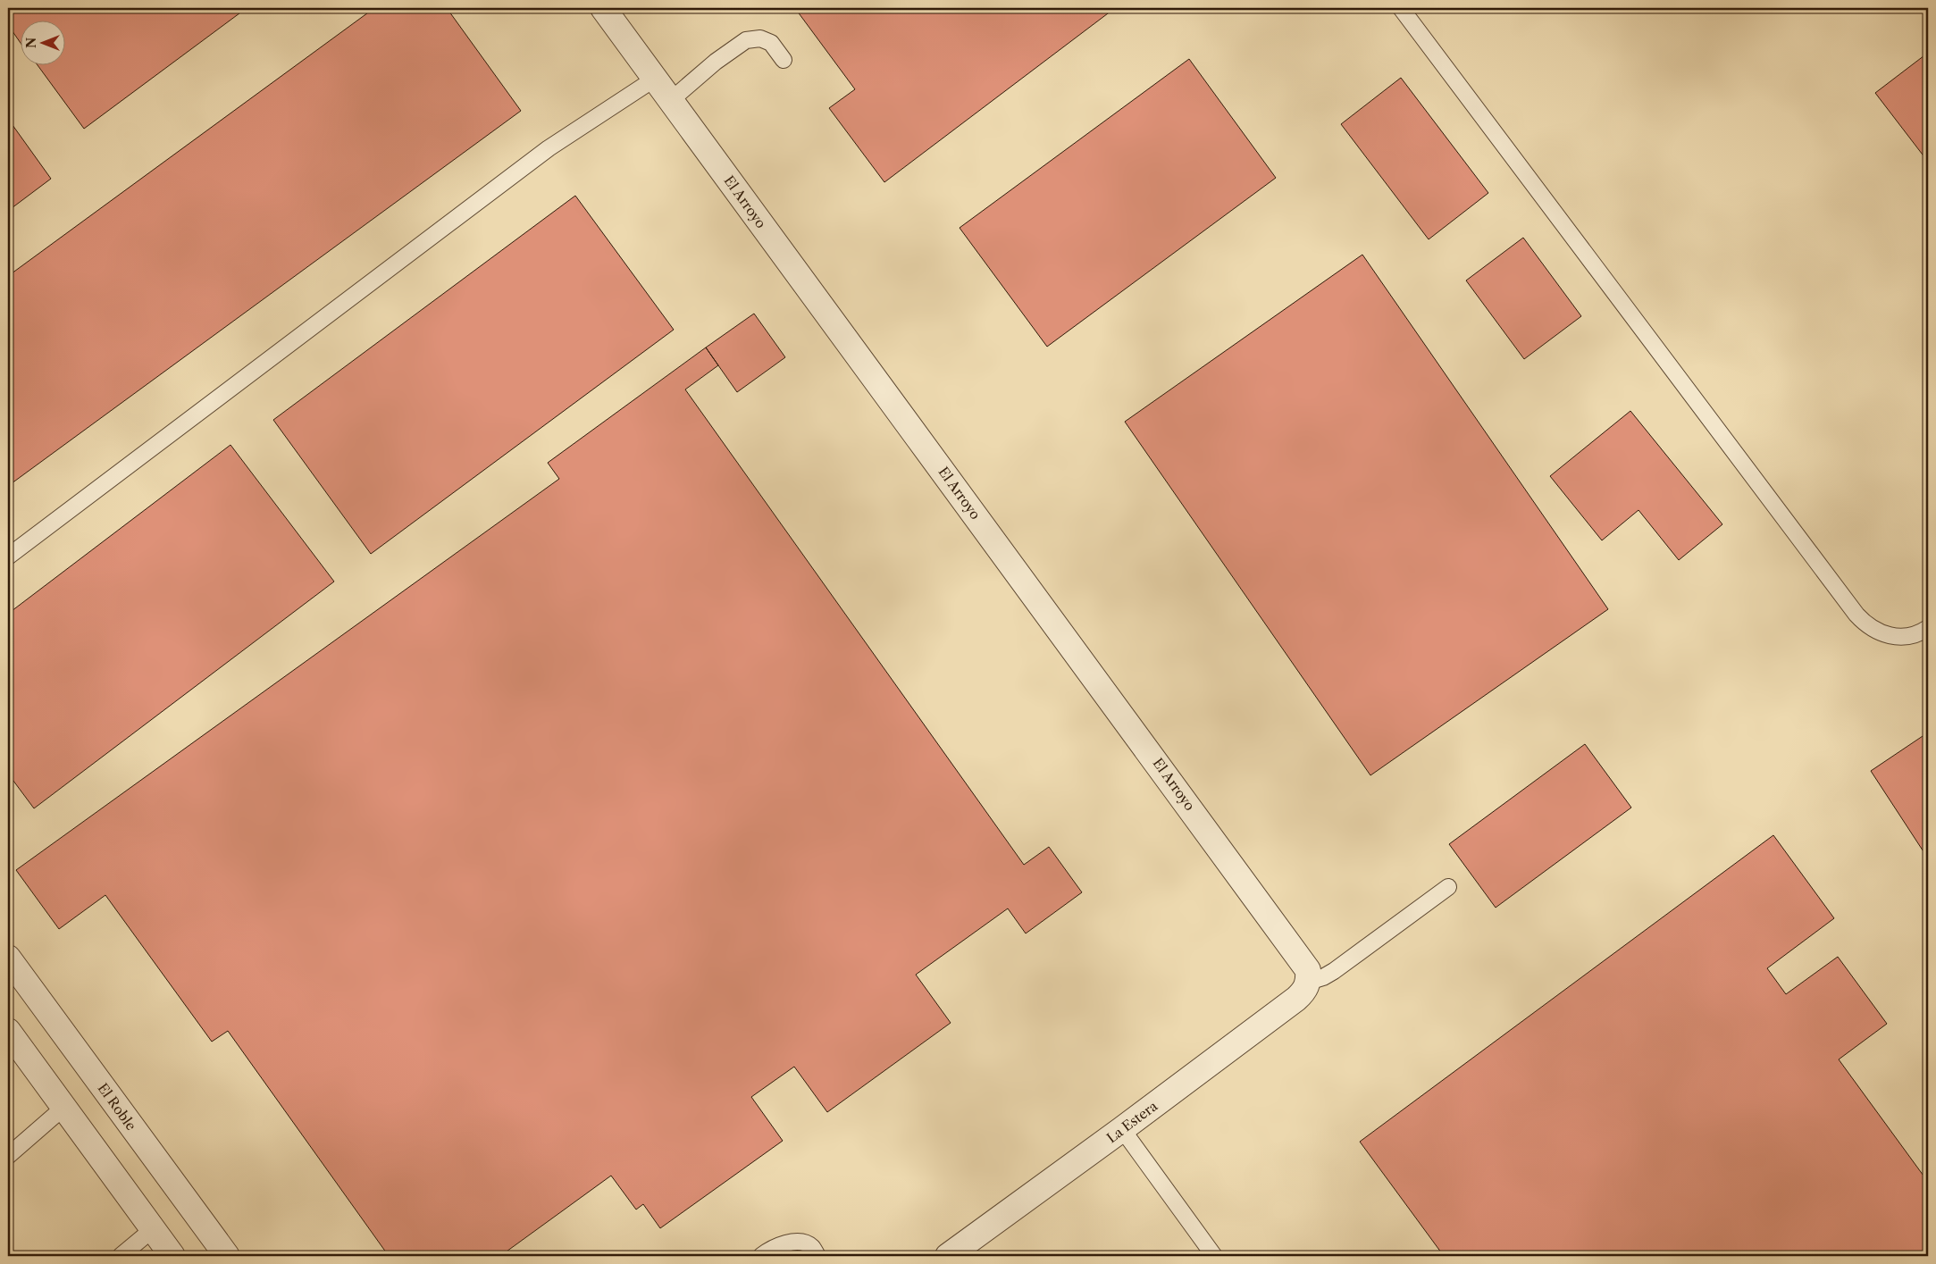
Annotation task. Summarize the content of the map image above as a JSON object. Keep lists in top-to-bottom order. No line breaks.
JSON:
{"streets":{"street":["El Arroyo","El Roble","La Estera"]},"crossings":[["El Arroyo","La Estera"]],"north":"left"}
